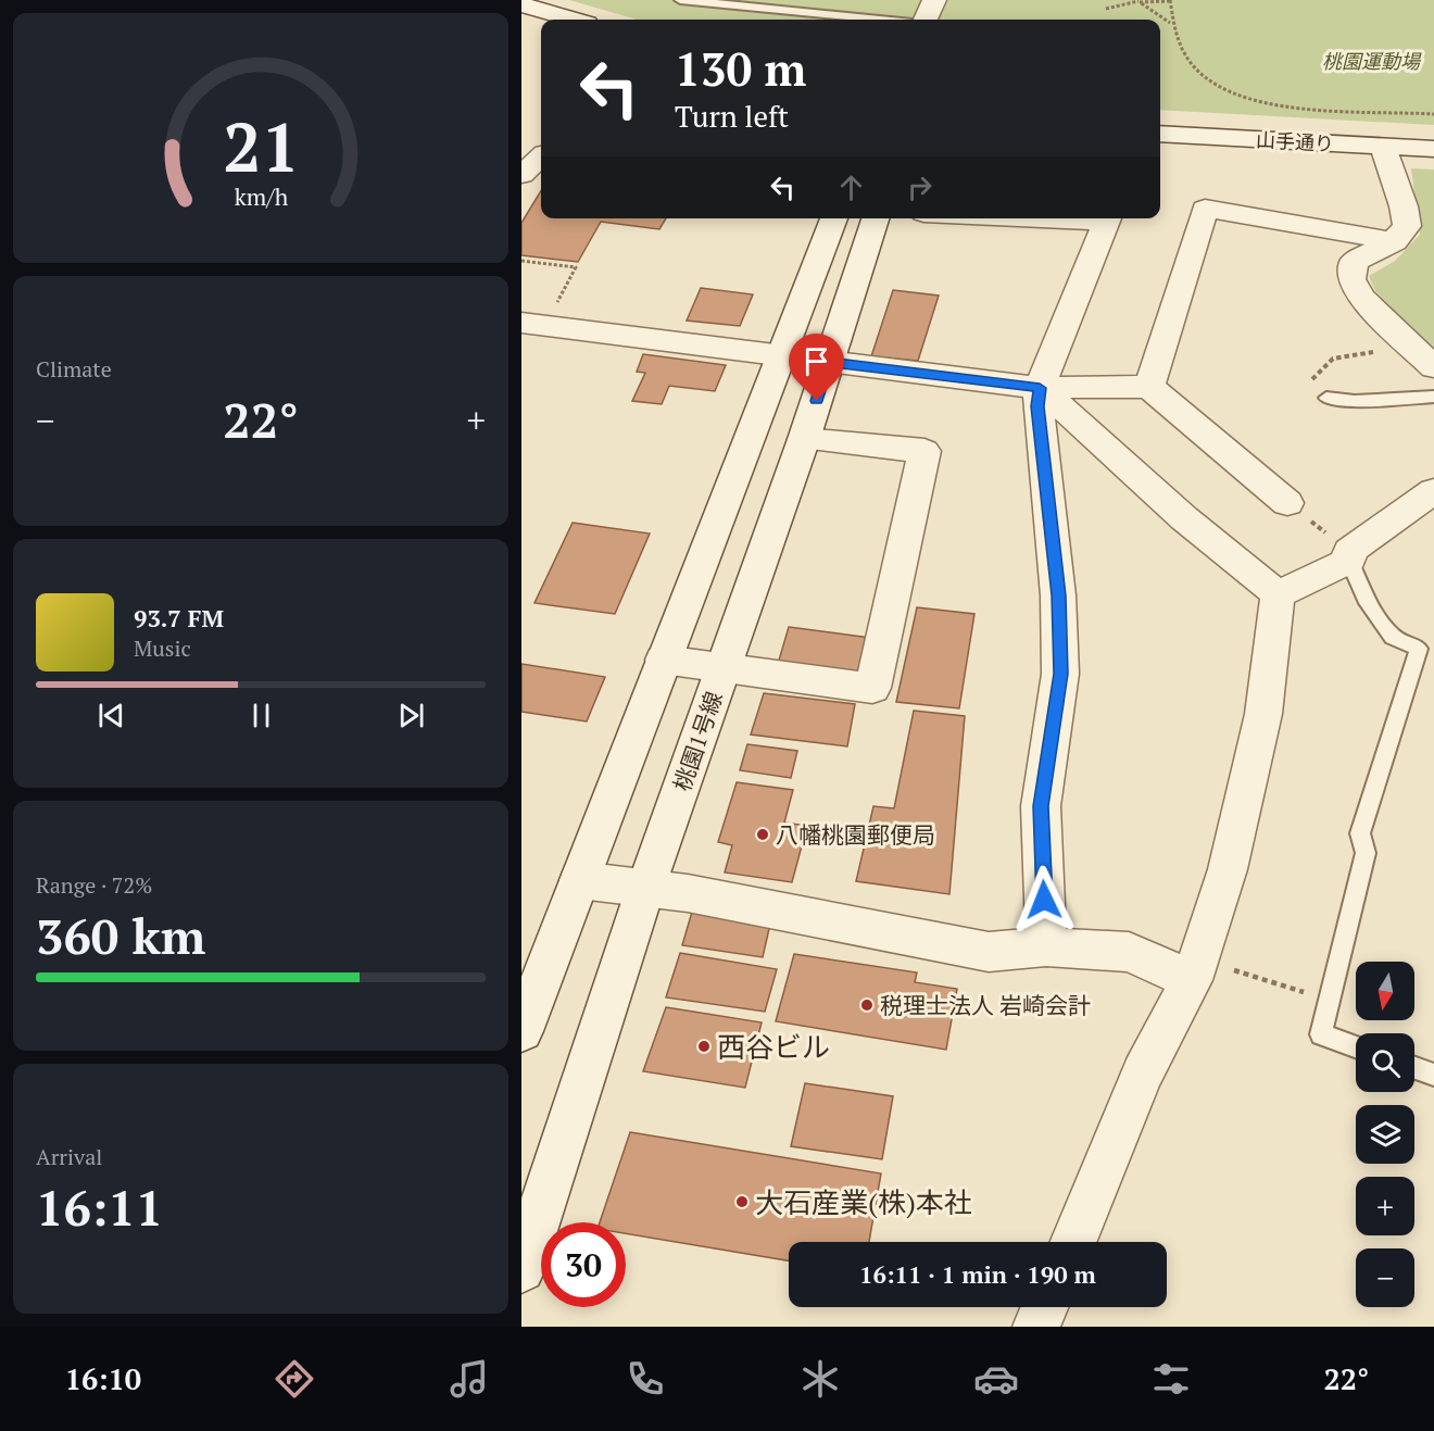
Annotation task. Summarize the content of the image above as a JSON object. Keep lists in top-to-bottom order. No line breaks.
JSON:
{"streets":{"street":["山手通り","桃園1号線"]},"parks":["桃園運動場"],"places":["八幡桃園郵便局","税理士法人 岩崎会計","西谷ビル","大石産業(株)本社"],"north":"bottom","page":{"turn":["130 m","Turn left"],"tile":["Climate",["Range · 72%","360 km"],["Arrival","16:11"]],"heat":["−","22°","+"],"song":["93.7 FM","Music"],"map_buttons":["+","−"],"limit":"30","trip":"16:11 · 1 min · 190 m","tabs":["16:10","22°"],"gauge":["21","km/h"]}}
